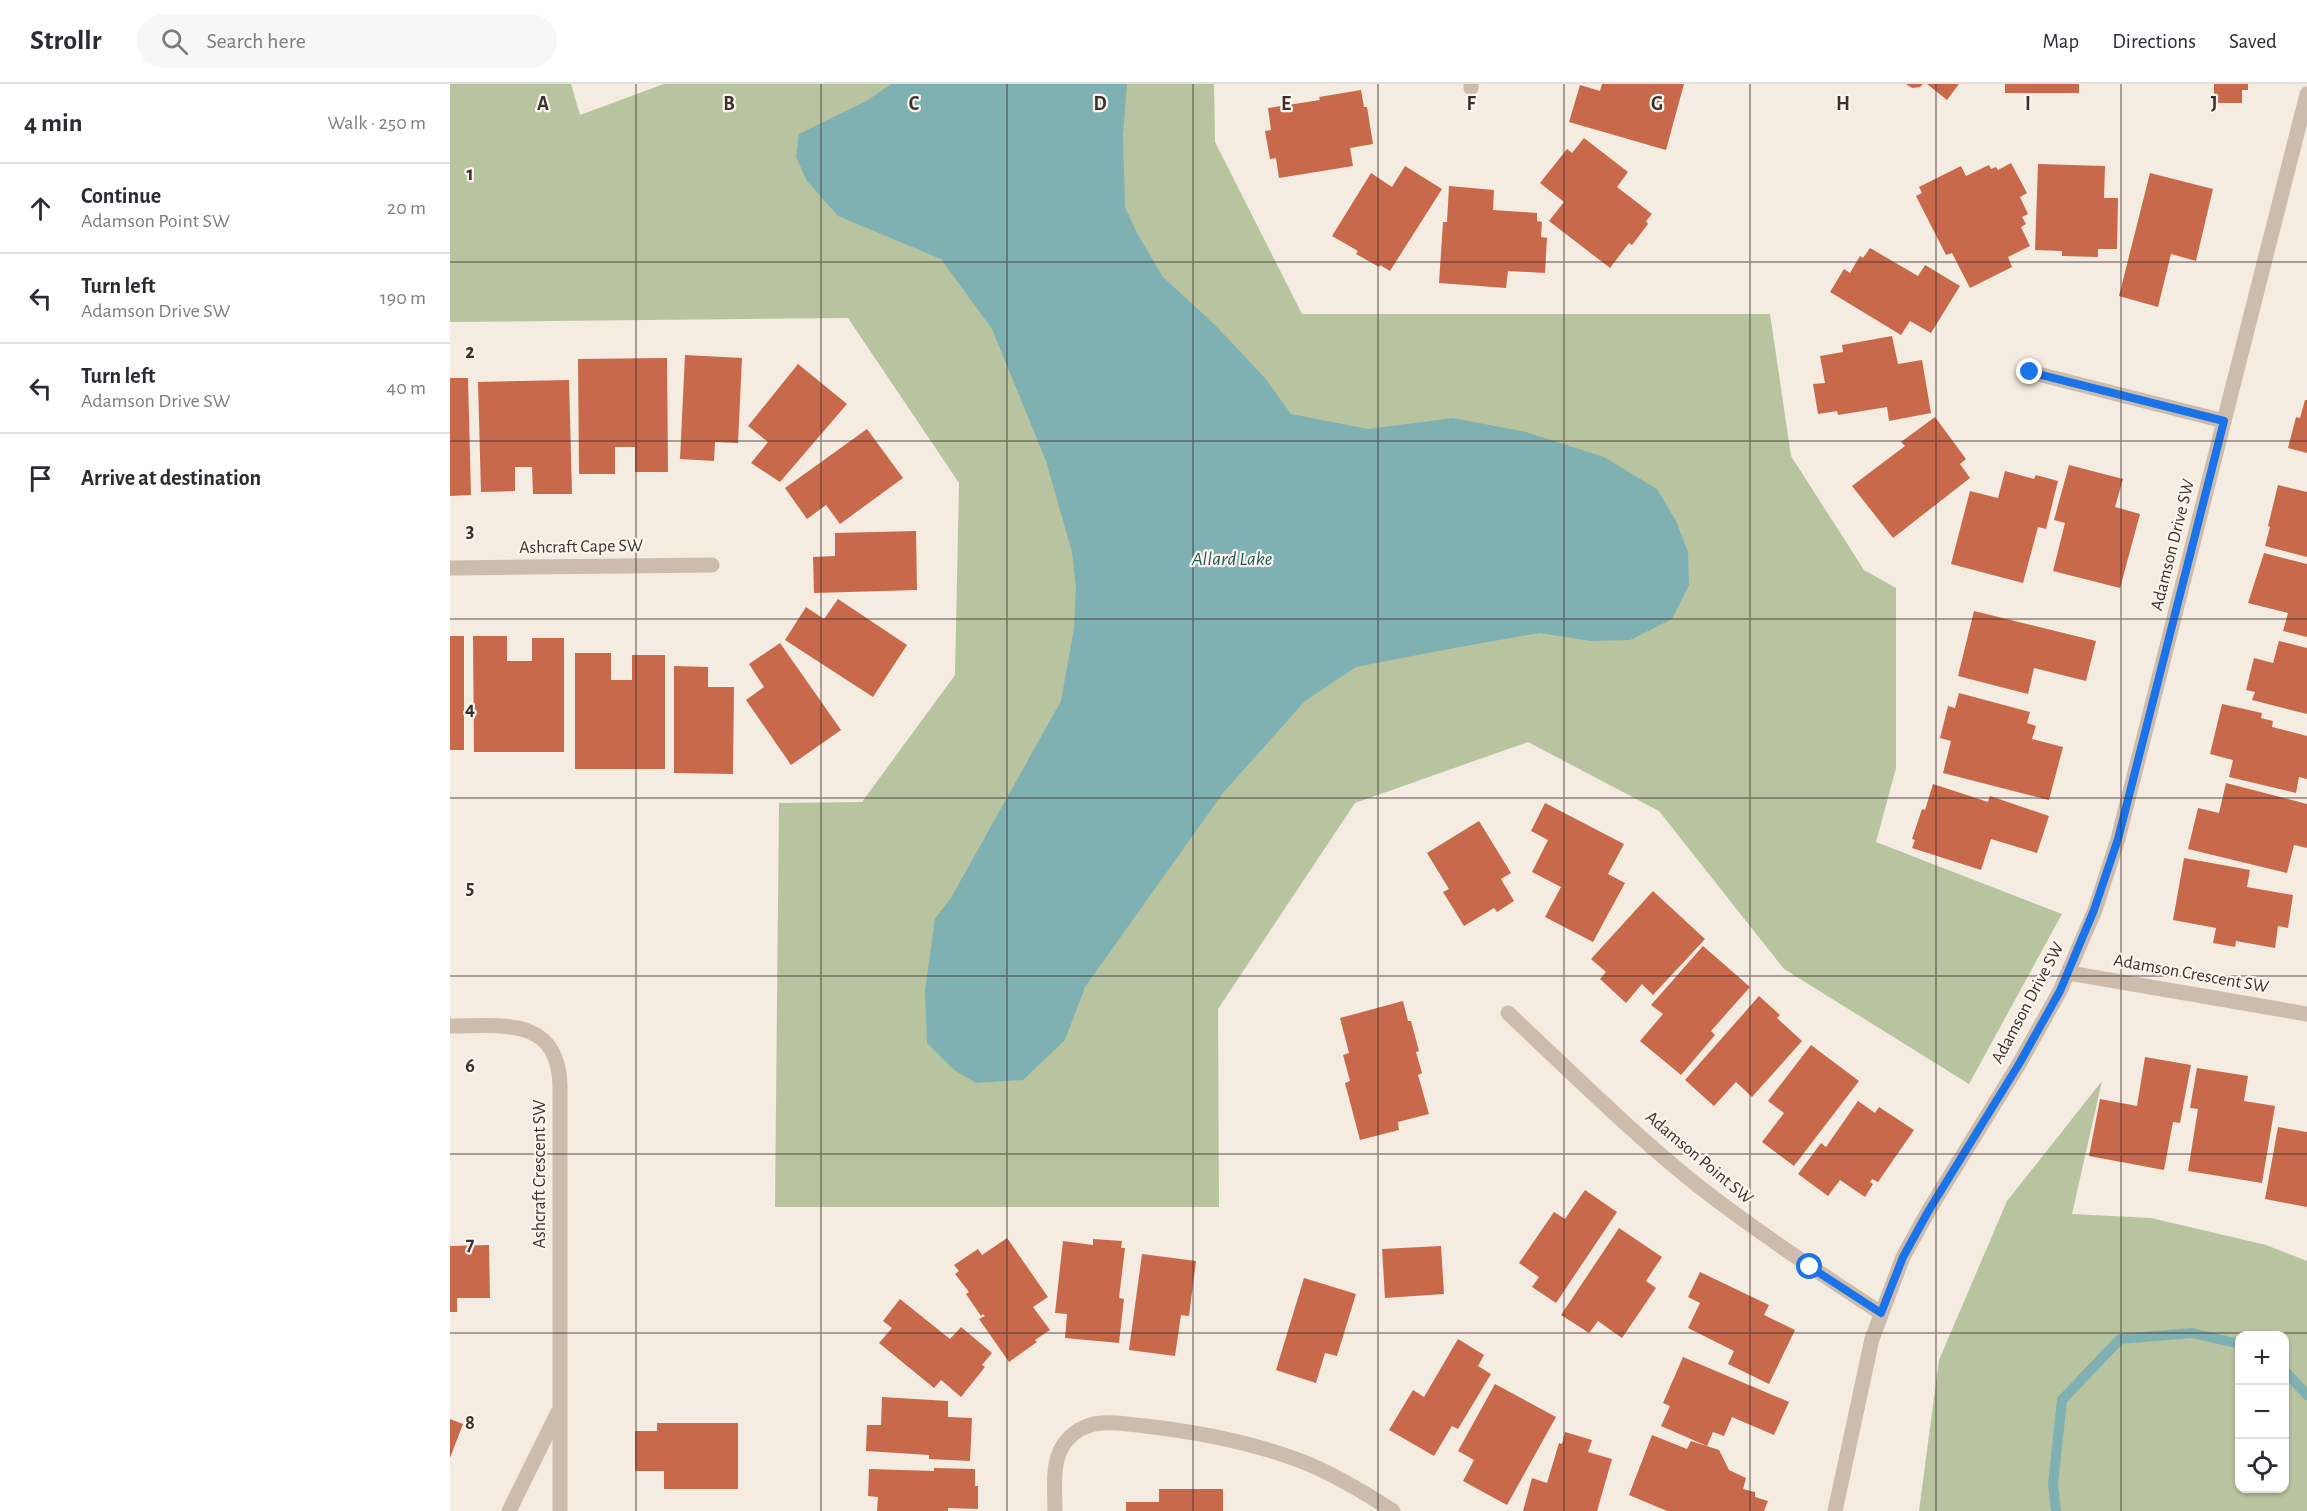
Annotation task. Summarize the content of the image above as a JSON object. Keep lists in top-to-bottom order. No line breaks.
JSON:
{"streets":{"street":["Adamson Drive SW","Ashcraft Cape SW","Adamson Crescent SW","Adamson Point SW","Ashcraft Crescent SW"]},"crossings":[["Adamson Drive SW","Adamson Crescent SW"],["Adamson Drive SW","Adamson Point SW"]],"water":["Allard Lake"],"page":{"header":"Strollr","search":"Search here","nav":["Map","Directions","Saved"],"heading":["4 min","Walk · 250 m"],"list":[["Continue","Adamson Point SW","20 m"],["Turn left","Adamson Drive SW","190 m"],["Turn left","Adamson Drive SW","40 m"],"Arrive at destination"],"map_buttons":["+","−"]},"grid":{"columns":["A","B","C","D","E","F","G","H","I","J"],"rows":["1","2","3","4","5","6","7","8"]}}
